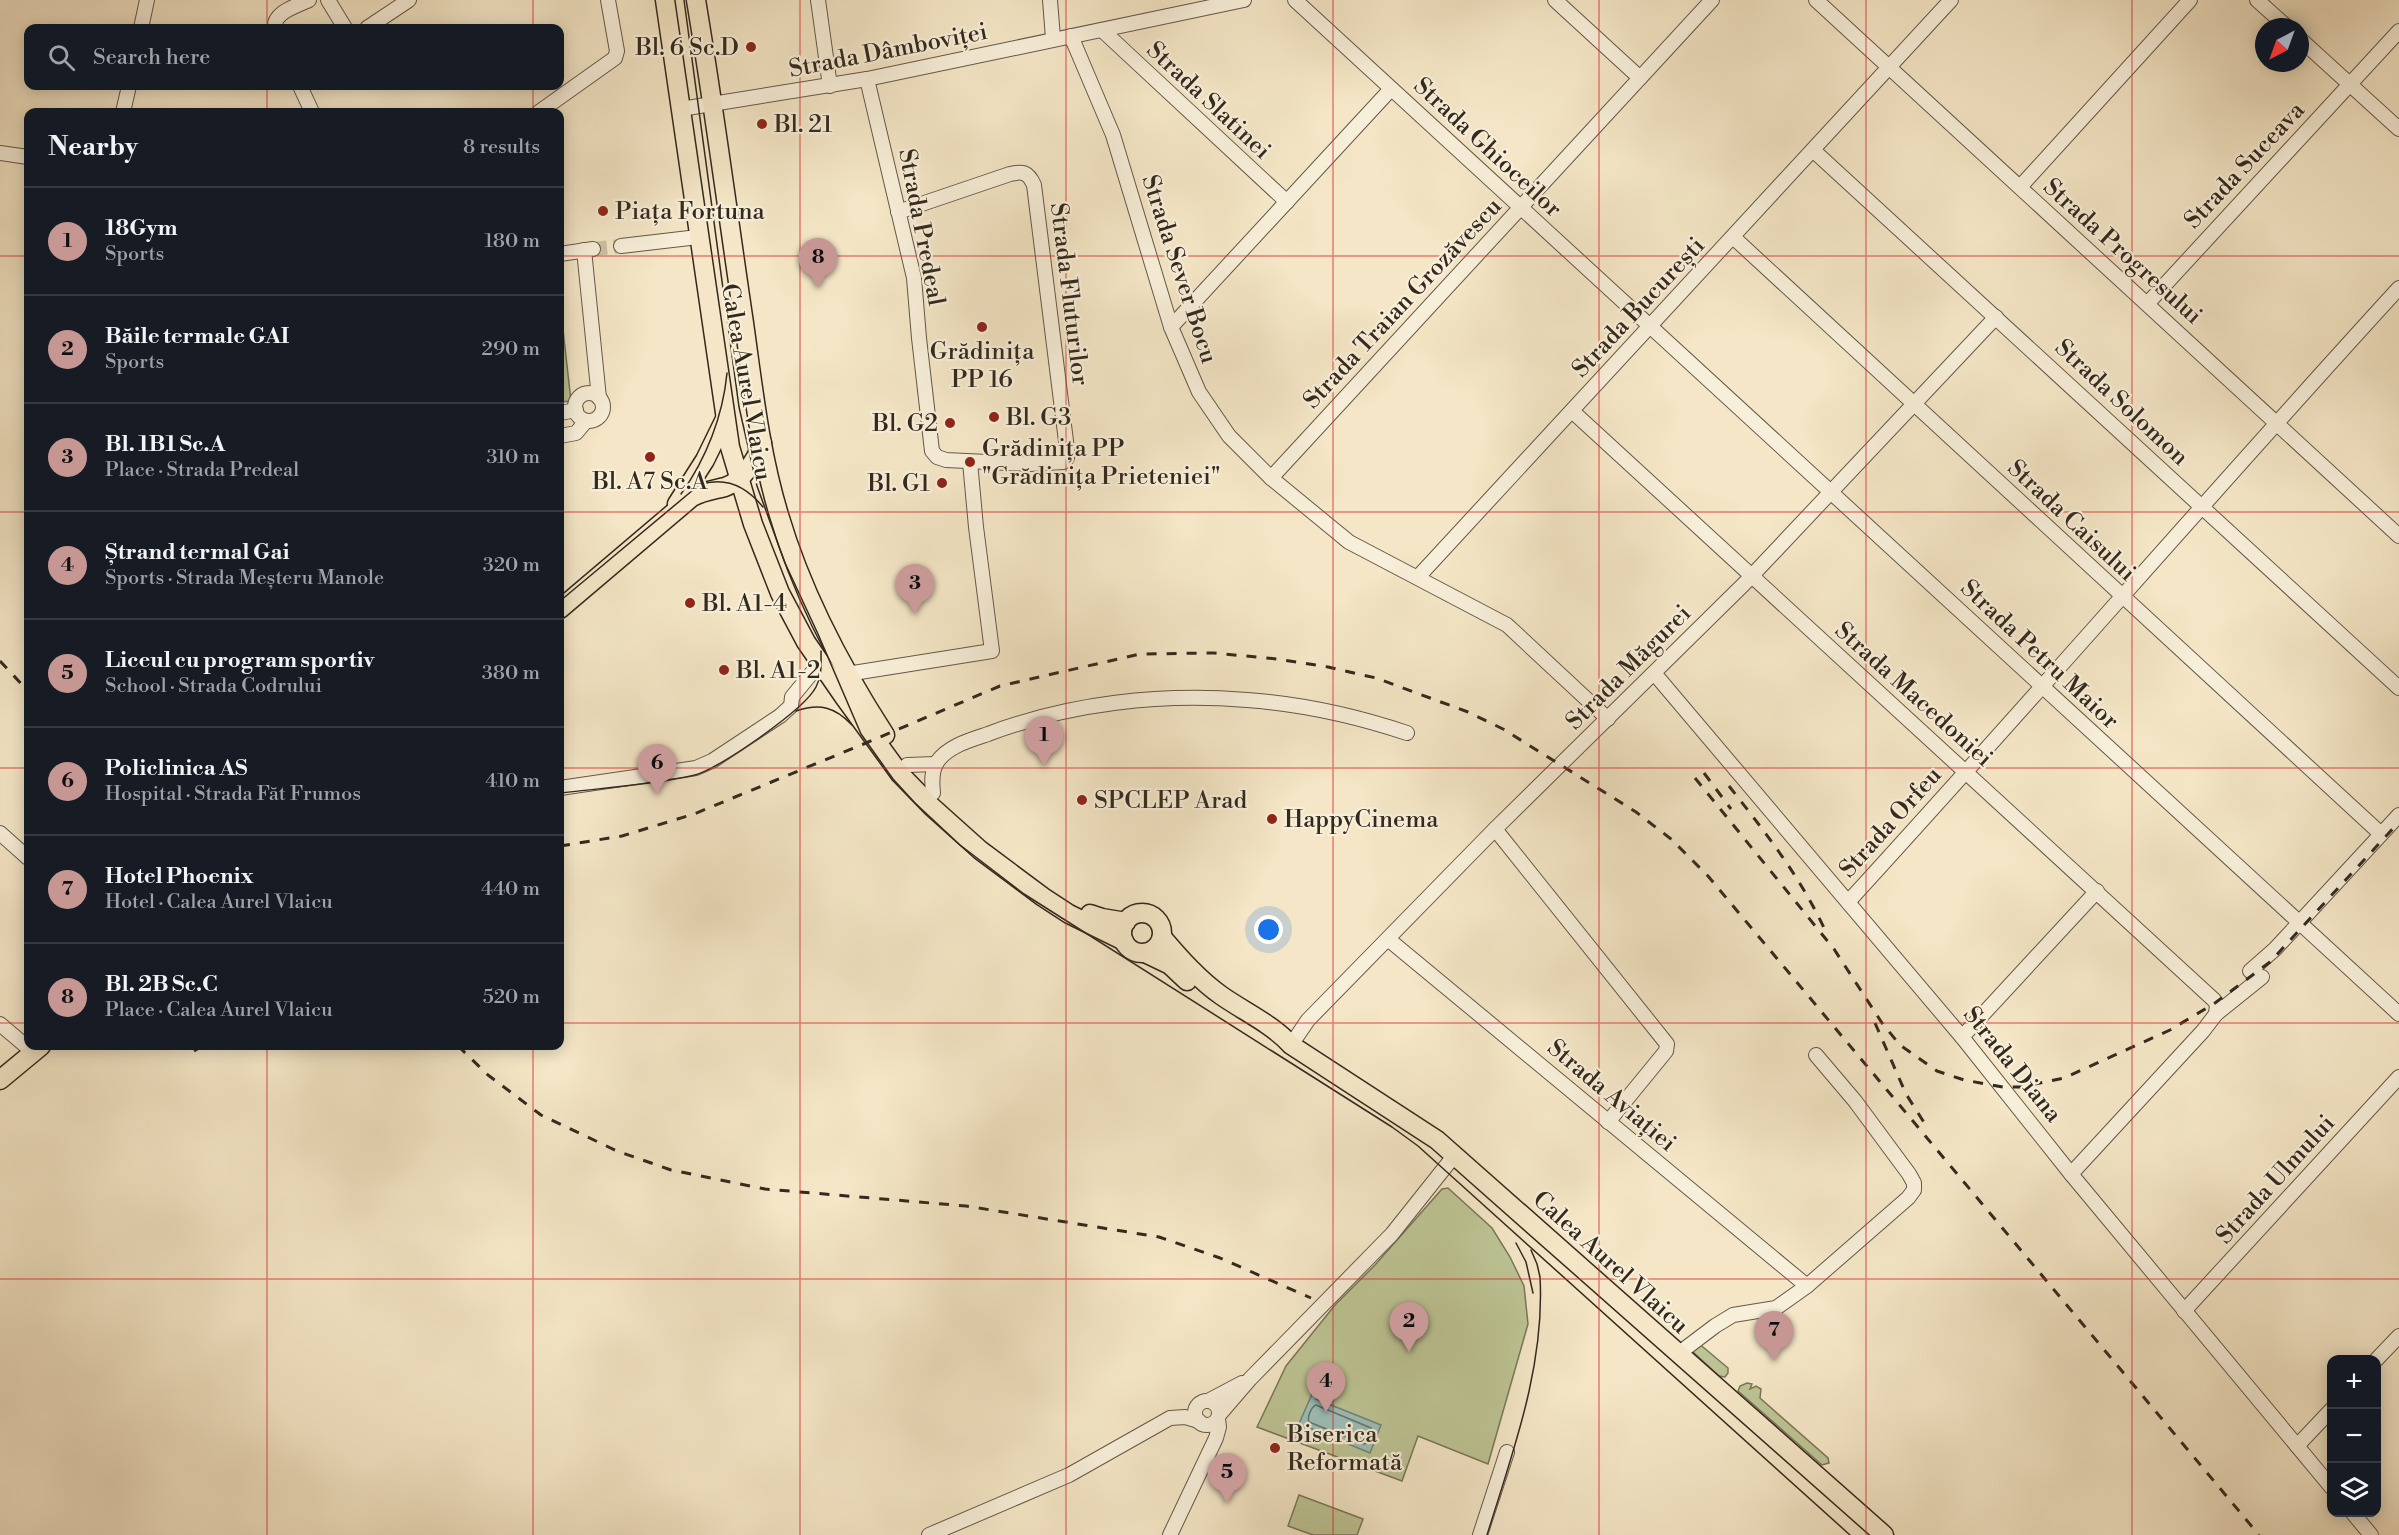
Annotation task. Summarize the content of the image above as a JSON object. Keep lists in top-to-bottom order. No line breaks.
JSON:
{"streets":{"main road":["Calea Aurel Vlaicu"],"street":["Strada Dâmboviței","Strada Slatinei","Strada Ghioceilor","Strada Suceava","Strada Predeal","Strada Progresului","Strada Sever Bocu","Strada Fluturilor","Strada Traian Grozăvescu","Strada București","Strada Solomon","Strada Caisului","Strada Petru Maior","Strada Măgurei","Strada Macedoniei","Strada Orfeu","Strada Diana","Strada Aviației","Strada Ulmului"]},"crossings":[["Strada Dâmboviței","Strada Slatinei"],["Strada Dâmboviței","Strada Predeal"],["Strada Dâmboviței","Strada Sever Bocu"],["Strada Dâmboviței","Calea Aurel Vlaicu"],["Strada Ghioceilor","Strada Traian Grozăvescu"],["Strada Ghioceilor","Strada București"],["Strada Ghioceilor","Strada Petru Maior"],["Strada Suceava","Strada Progresului"],["Strada Predeal","Strada Fluturilor"],["Strada Progresului","Strada București"],["Strada Progresului","Strada Orfeu"],["Strada Sever Bocu","Strada Traian Grozăvescu"],["Strada Sever Bocu","Strada București"],["Strada Sever Bocu","Strada Măgurei"],["Strada București","Strada Solomon"],["Strada București","Strada Caisului"],["Strada București","Strada Petru Maior"],["Strada București","Strada Macedoniei"],["Calea Aurel Vlaicu","Strada Măgurei"],["Strada Solomon","Strada Măgurei"],["Strada Solomon","Strada Orfeu"],["Strada Caisului","Strada Măgurei"],["Strada Caisului","Strada Orfeu"],["Strada Petru Maior","Strada Măgurei"],["Strada Petru Maior","Strada Orfeu"],["Strada Măgurei","Strada Macedoniei"],["Strada Măgurei","Strada Diana"],["Strada Măgurei","Strada Aviației"],["Strada Macedoniei","Strada Orfeu"],["Strada Orfeu","Strada Diana"],["Strada Diana","Strada Ulmului"]],"places":["Bl. 6 Sc.D","Bl. 21","Piața Fortuna","Grădinița PP 16","Bl. G3","Bl. G2","Bl. A7 Sc.A","Grădinița PP \"Grădinița Prieteniei\"","Bl. G1","Bl. A1-4","Bl. A1-2","SPCLEP Arad","HappyCinema","Biserica Reformată"],"north":"bottom left","page":{"search":"Search here","heading":["Nearby","8 results"],"list":[{"mark":"1","name":"18Gym","note":"Sports","value":"180 m"},{"mark":"2","name":"Băile termale GAI","note":"Sports","value":"290 m"},{"mark":"3","name":"Bl. 1B1 Sc.A","note":"Place · Strada Predeal","value":"310 m"},{"mark":"4","name":"Ștrand termal Gai","note":"Sports · Strada Meșteru Manole","value":"320 m"},{"mark":"5","name":"Liceul cu program sportiv","note":"School · Strada Codrului","value":"380 m"},{"mark":"6","name":"Policlinica AS","note":"Hospital · Strada Făt Frumos","value":"410 m"},{"mark":"7","name":"Hotel Phoenix","note":"Hotel · Calea Aurel Vlaicu","value":"440 m"},{"mark":"8","name":"Bl. 2B Sc.C","note":"Place · Calea Aurel Vlaicu","value":"520 m"}],"pins":["8","3","1","6","2","7","4","5"],"map_buttons":["+","−"]}}
